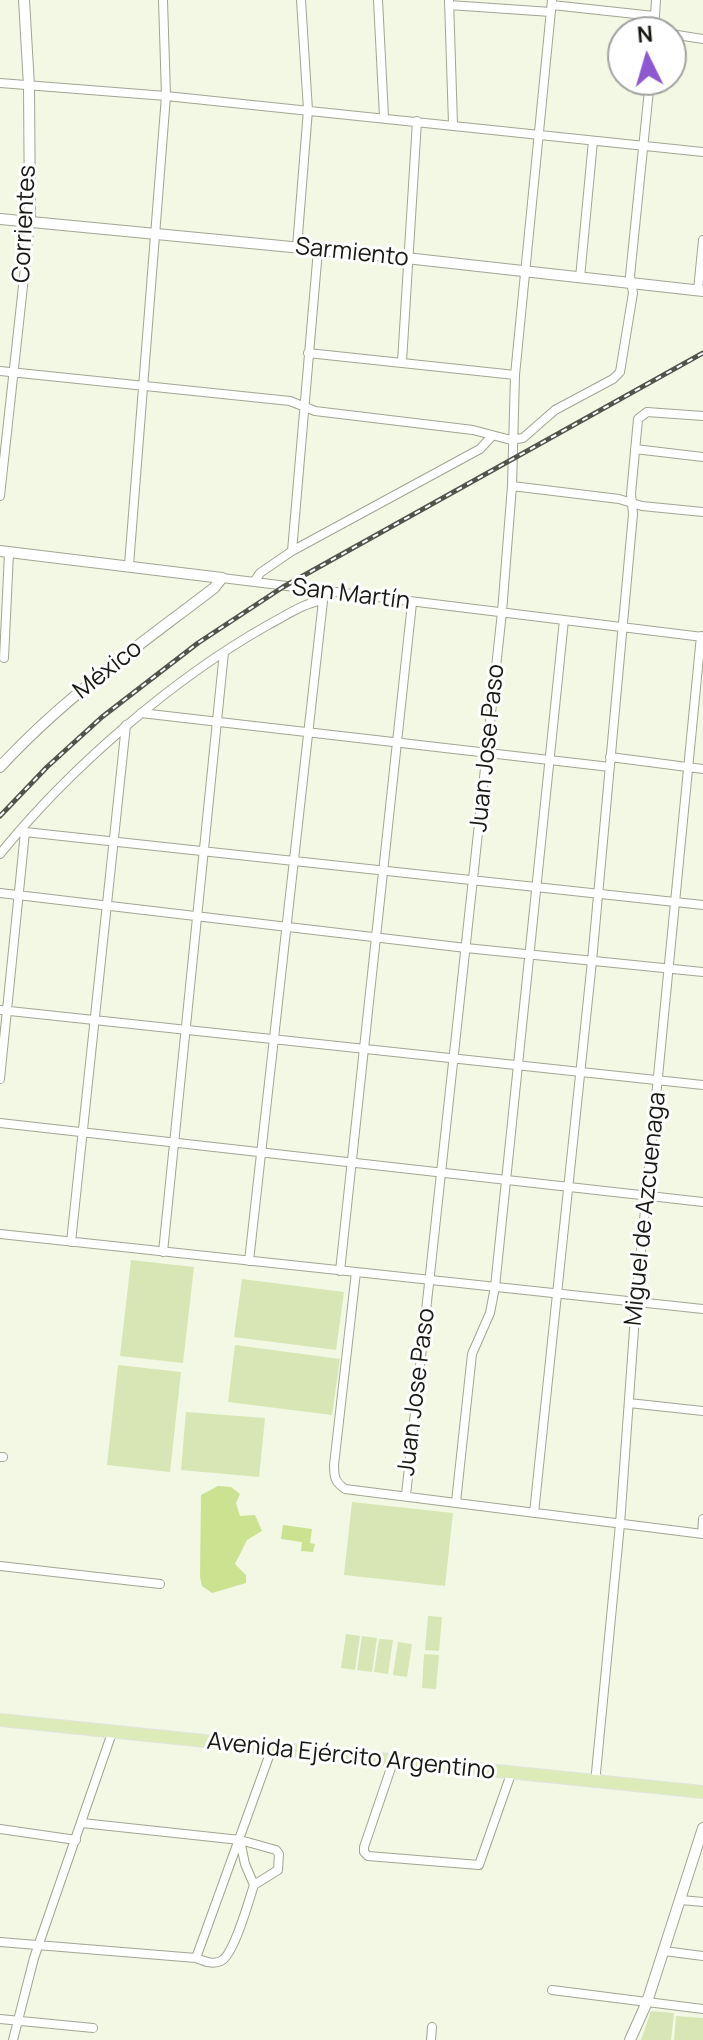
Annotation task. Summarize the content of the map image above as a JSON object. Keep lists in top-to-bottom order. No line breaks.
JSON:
{"streets":{"main road":["Avenida Ejército Argentino"],"street":["Corrientes","Sarmiento","San Martín","México","Juan Jose Paso","Miguel de Azcuenaga"]},"crossings":[["Corrientes","Sarmiento"],["Sarmiento","Juan Jose Paso"],["San Martín","México"],["San Martín","Juan Jose Paso"],["San Martín","Miguel de Azcuenaga"],["Miguel de Azcuenaga","Avenida Ejército Argentino"]],"north":"top"}
